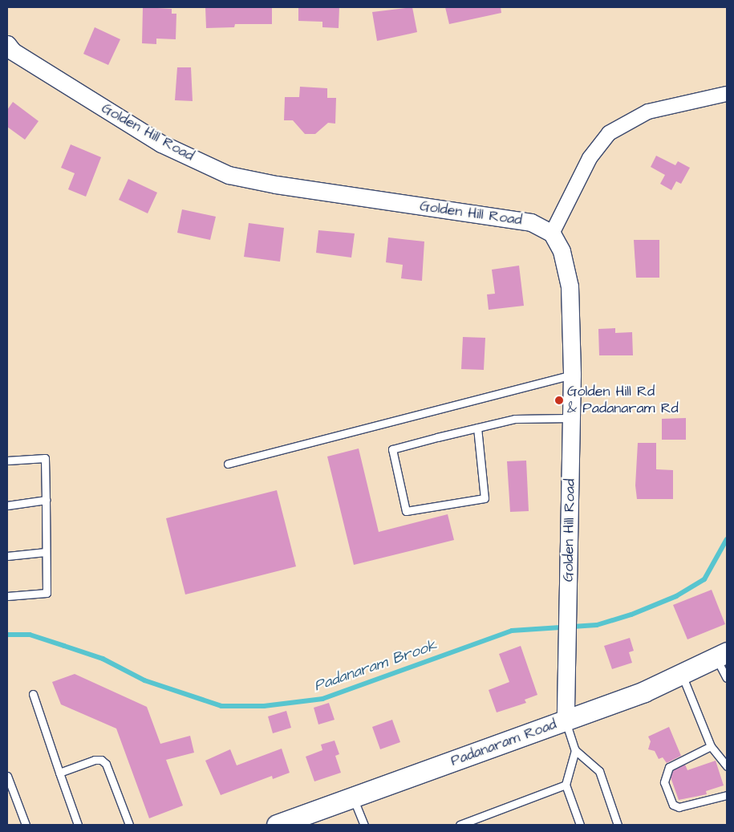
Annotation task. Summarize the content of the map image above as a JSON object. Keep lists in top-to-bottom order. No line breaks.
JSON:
{"streets":{"main road":["Padanaram Road"],"street":["Golden Hill Road"]},"crossings":[["Golden Hill Road","Padanaram Road"]],"water":["Padanaram Brook"],"places":["Golden Hill Rd & Padanaram Rd"]}
